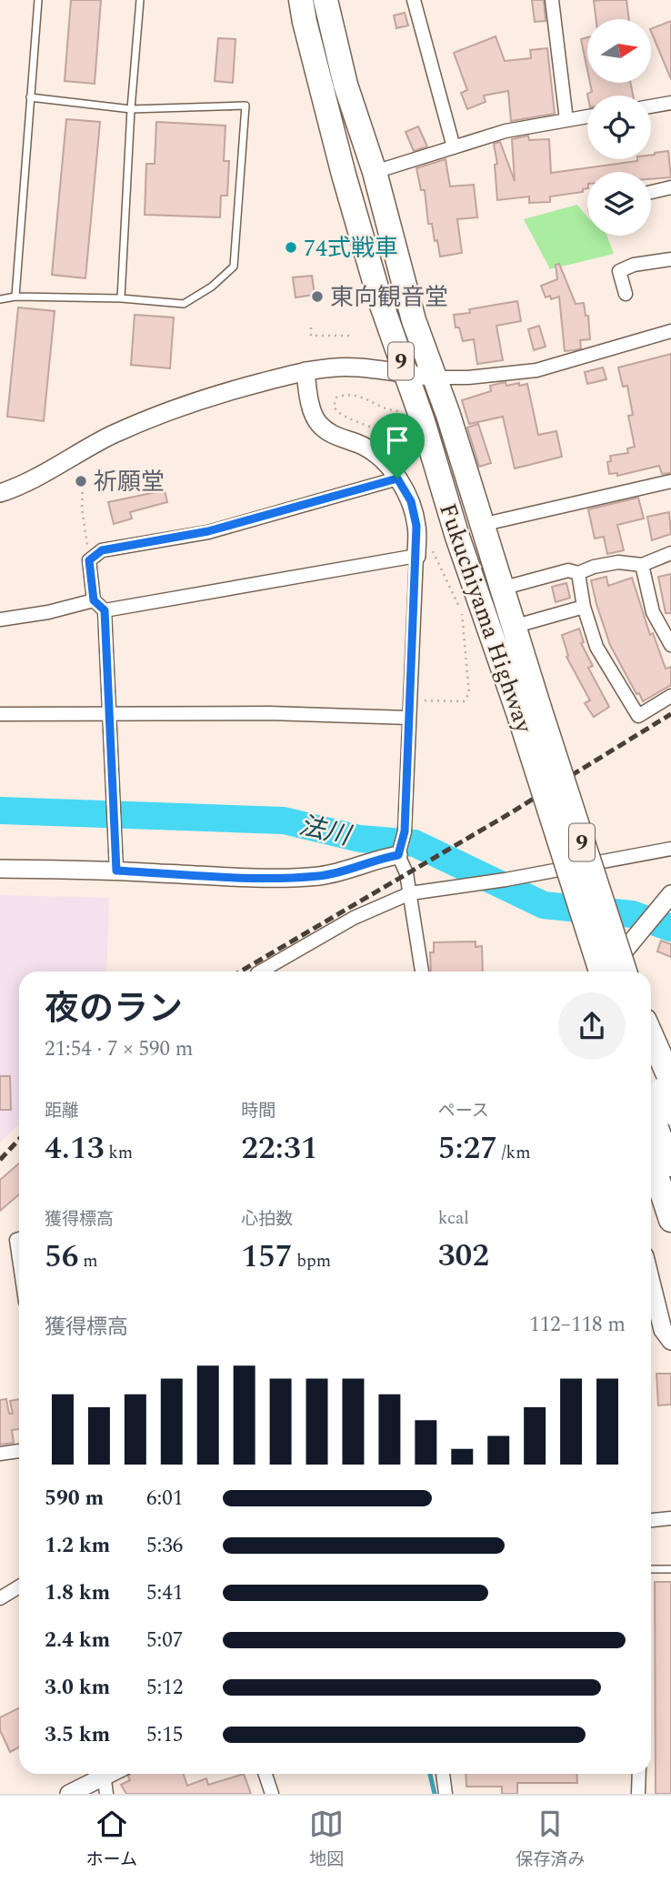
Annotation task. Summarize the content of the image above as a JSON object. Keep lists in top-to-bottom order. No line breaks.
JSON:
{"streets":{"highway":["9","Fukuchiyama Highway"]},"water":["法川"],"places":["74式戦車","東向観音堂","祈願堂"],"north":"right","page":{"heading":["夜のラン","21:54 · 7 × 590 m"],"stats":[["距離","4.13 km"],["時間","22:31"],["ペース","5:27 /km"],["獲得標高","56 m"],["心拍数","157 bpm"],["kcal","302"]],"chart":["獲得標高","112–118 m"],"list":[{"name":"590 m","note":"6:01"},{"name":"1.2 km","note":"5:36"},{"name":"1.8 km","note":"5:41"},{"name":"2.4 km","note":"5:07"},{"name":"3.0 km","note":"5:12"},{"name":"3.5 km","note":"5:15"}],"tabs":["ホーム","地図","保存済み"]}}
